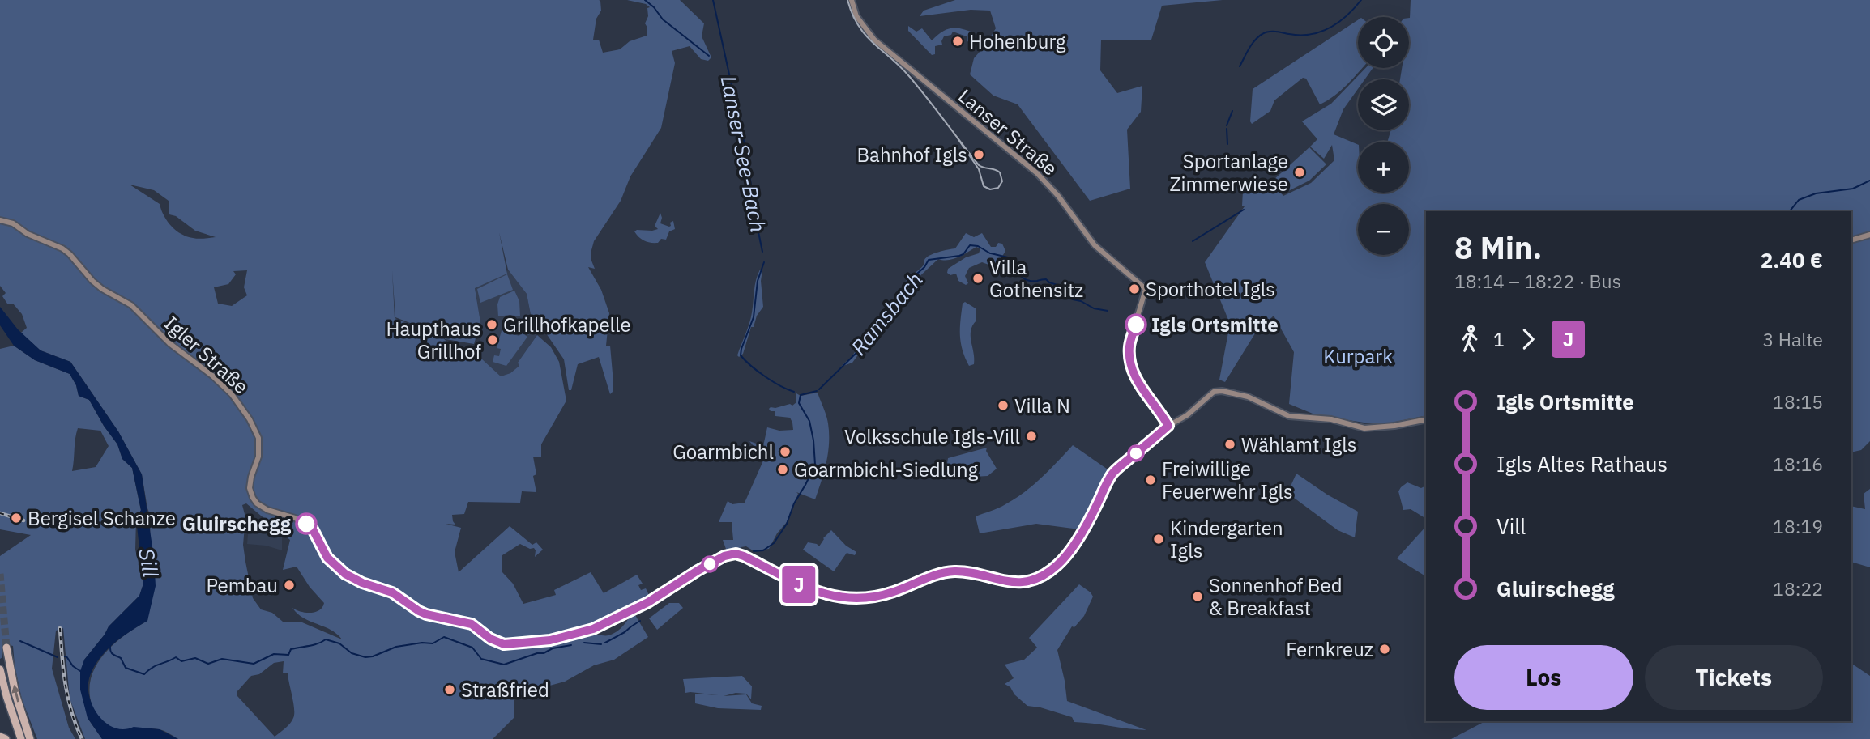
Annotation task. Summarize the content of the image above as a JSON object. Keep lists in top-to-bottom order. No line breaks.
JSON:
{"streets":{"main road":["Lanser Straße","Igler Straße"]},"crossings":[["Lanser Straße","Igler Straße"]],"water":["Lanser-See-Bach","Ramsbach","Sill"],"parks":["Kurpark"],"places":["Hohenburg","Bahnhof Igls","Sportanlage Zimmerwiese","Villa Gothensitz","Sporthotel Igls","Grillhofkapelle","Igls Ortsmitte","Haupthaus Grillhof","Villa N","Volksschule Igls-Vill","Wählamt Igls","Goarmbichl","Goarmbichl-Siedlung","Freiwillige Feuerwehr Igls","Bergisel Schanze","Gluirschegg","Kindergarten Igls","Pembau","Sonnenhof Bed & Breakfast","Fernkreuz","Straßfried"],"lines":["bus line J"],"page":{"on_map":"J","map_buttons":["+","−"],"heading":["8 Min.","18:14 – 18:22 · Bus","2.40 €"],"legs":["1","J","3 Halte"],"list":[{"name":"Igls Ortsmitte","value":"18:15"},{"name":"Igls Altes Rathaus","value":"18:16"},{"name":"Vill","value":"18:19"},{"name":"Gluirschegg","value":"18:22"}],"buttons":["Los","Tickets"]}}
